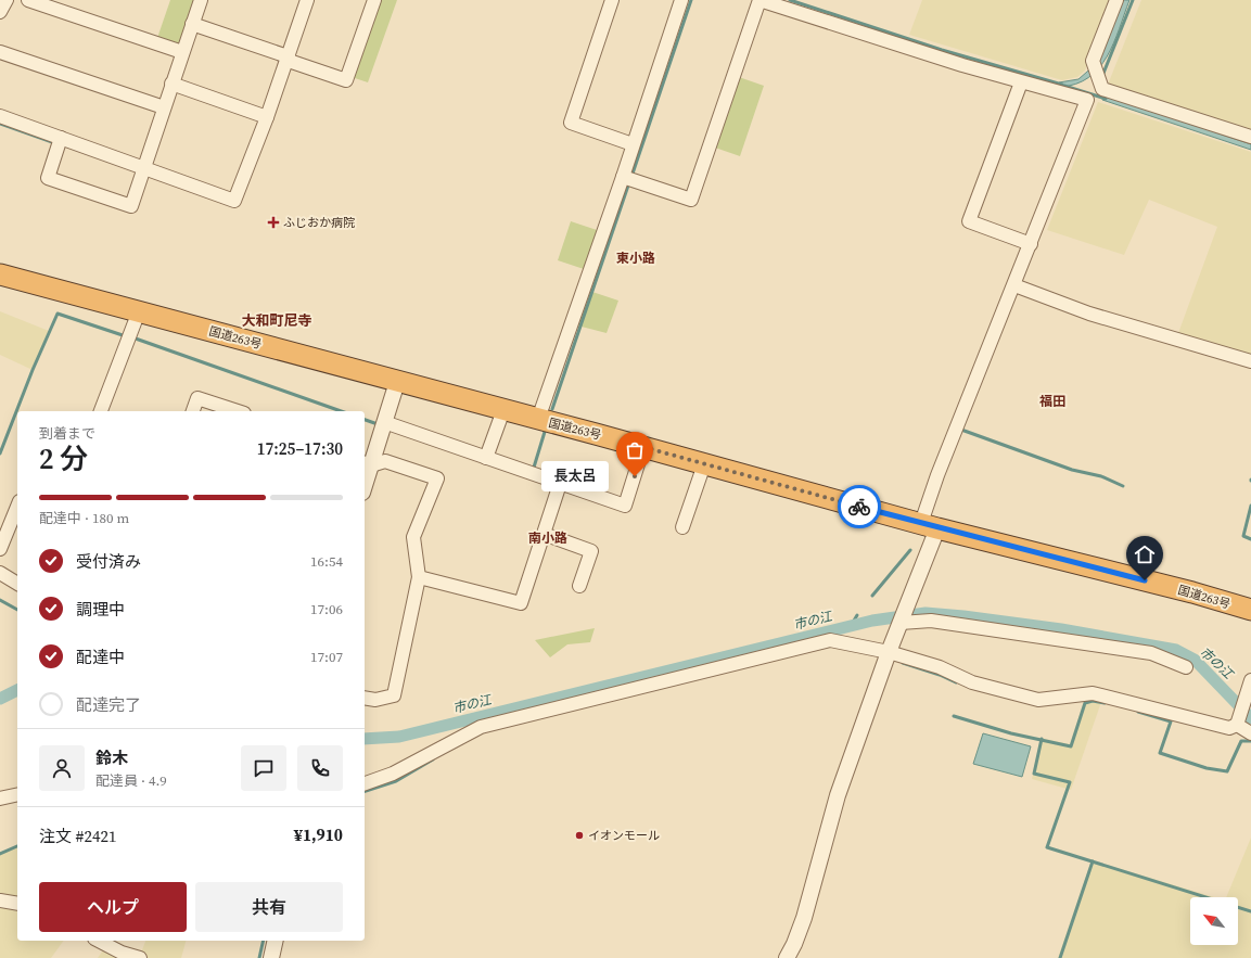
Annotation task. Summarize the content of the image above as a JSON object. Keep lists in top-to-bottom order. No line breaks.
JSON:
{"streets":{"highway":["国道263号"]},"districts":["東小路","大和町尼寺","福田","南小路"],"water":["市の江"],"places":{"health":["ふじおか病院"],"other":["長太呂","イオンモール"]},"north":"top left","page":{"heading":["2 分","到着まで","17:25–17:30"],"panel":["鈴木","配達員 · 4.9","注文 #2421","¥1,910"],"bubble":"長太呂","bar":"配達中 · 180 m","list":[["受付済み","16:54"],["調理中","17:06"],["配達中","17:07"],"配達完了"],"buttons":["ヘルプ","共有"]}}
